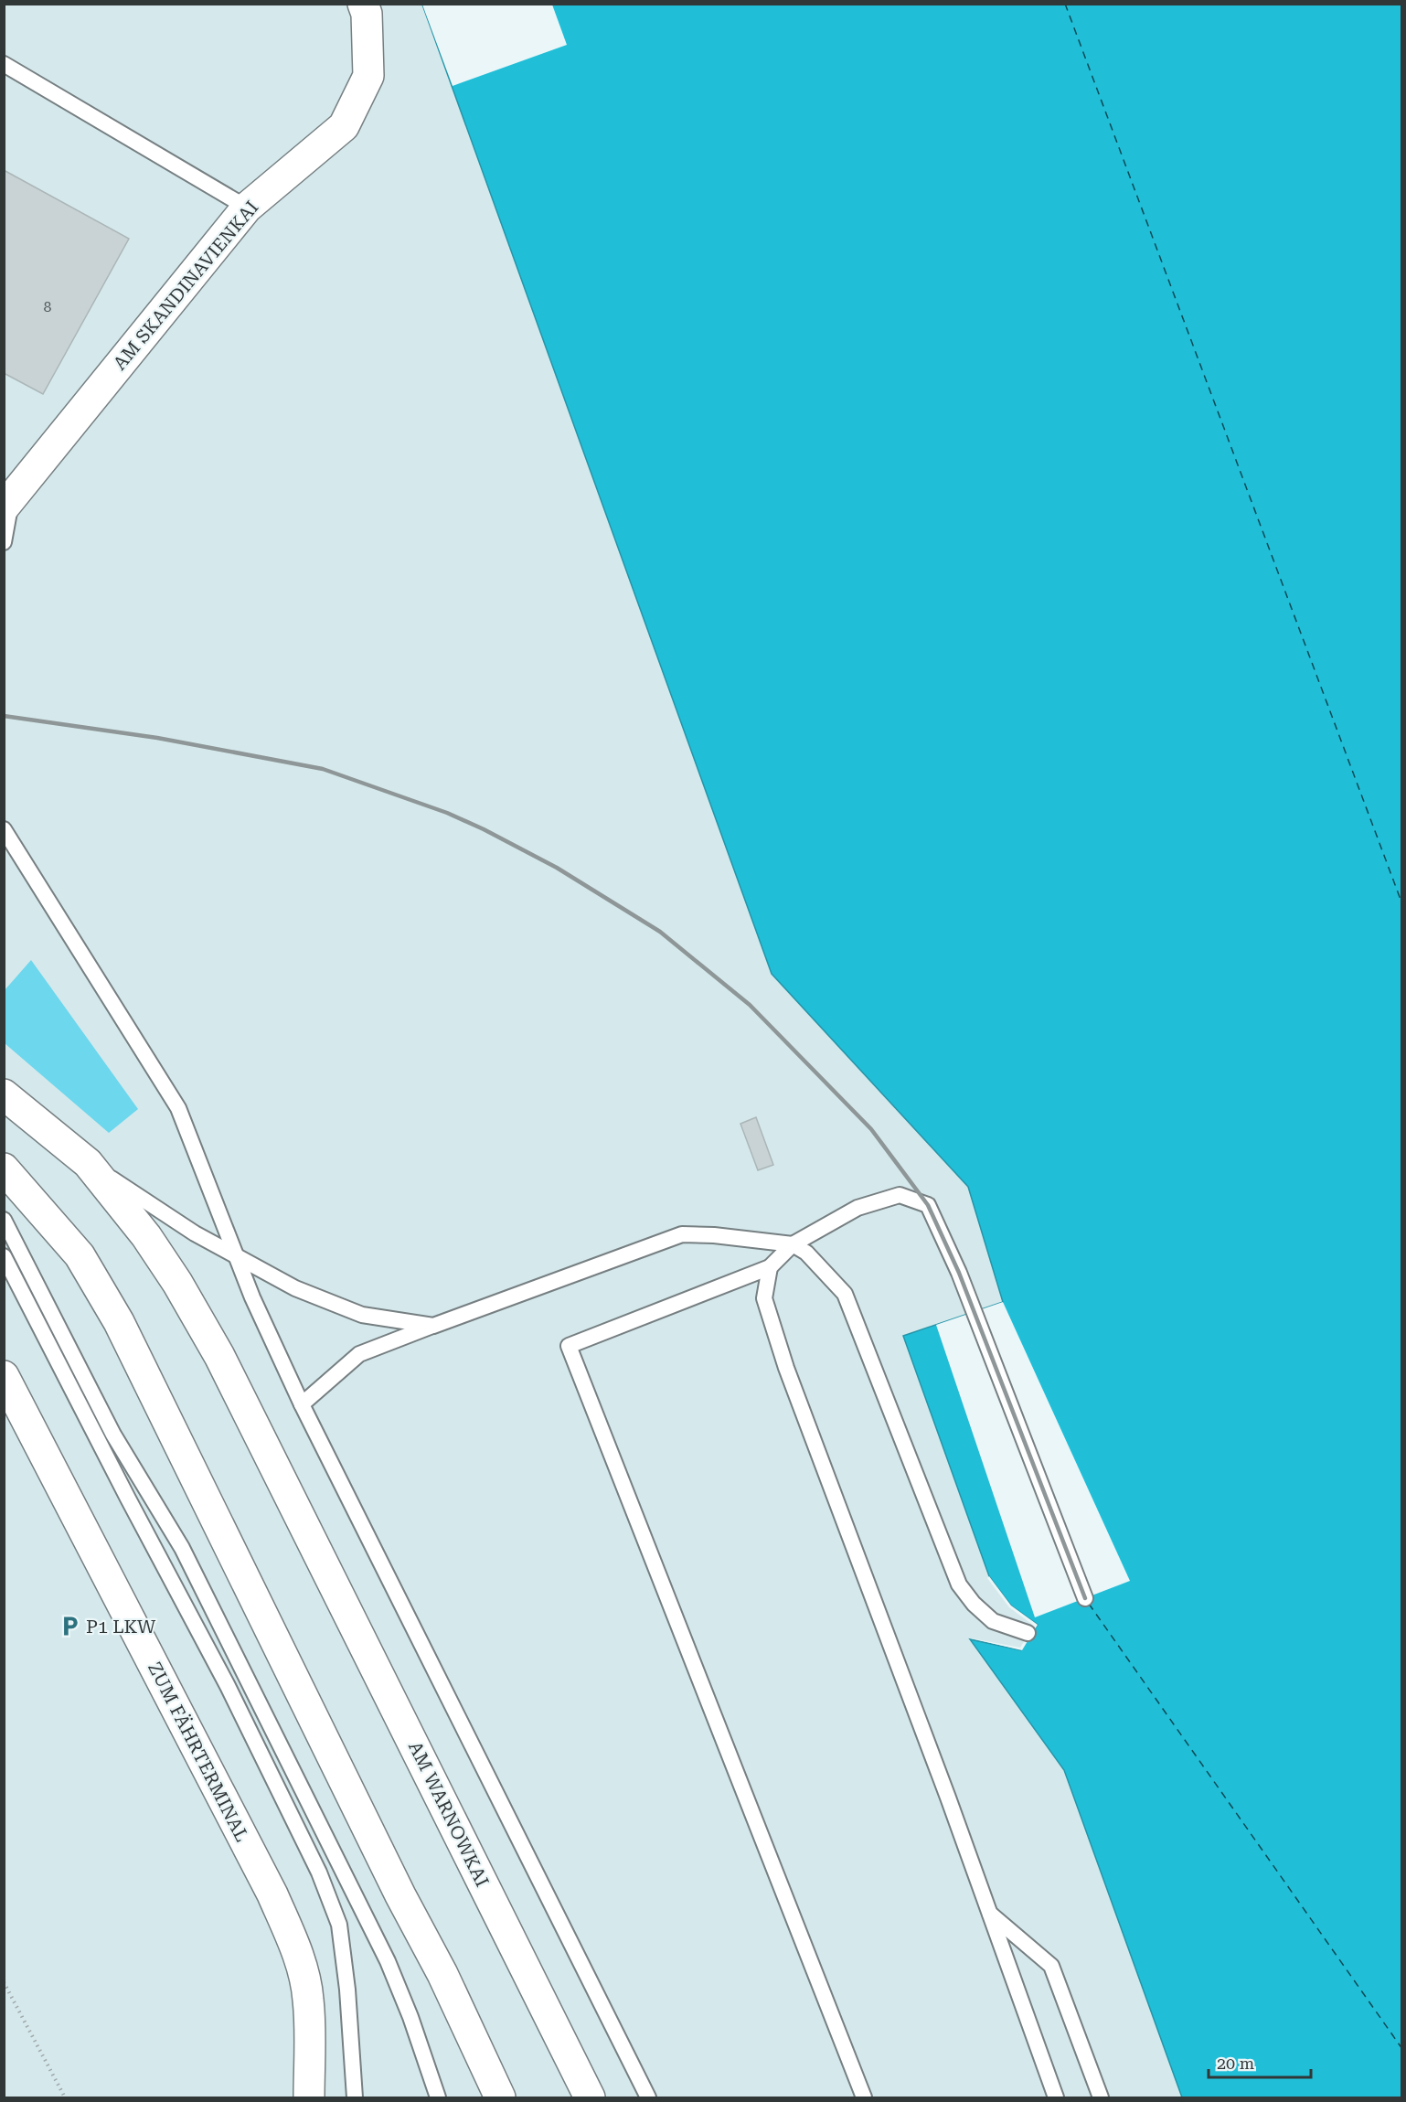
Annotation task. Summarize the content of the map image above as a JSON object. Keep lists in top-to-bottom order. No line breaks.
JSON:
{"streets":{"street":["AM SKANDINAVIENKAI","ZUM FÄHRTERMINAL","AM WARNOWKAI"]},"places":{"parking":["P1 LKW"]},"house_numbers":["8"],"scale_bar":"20 m"}
